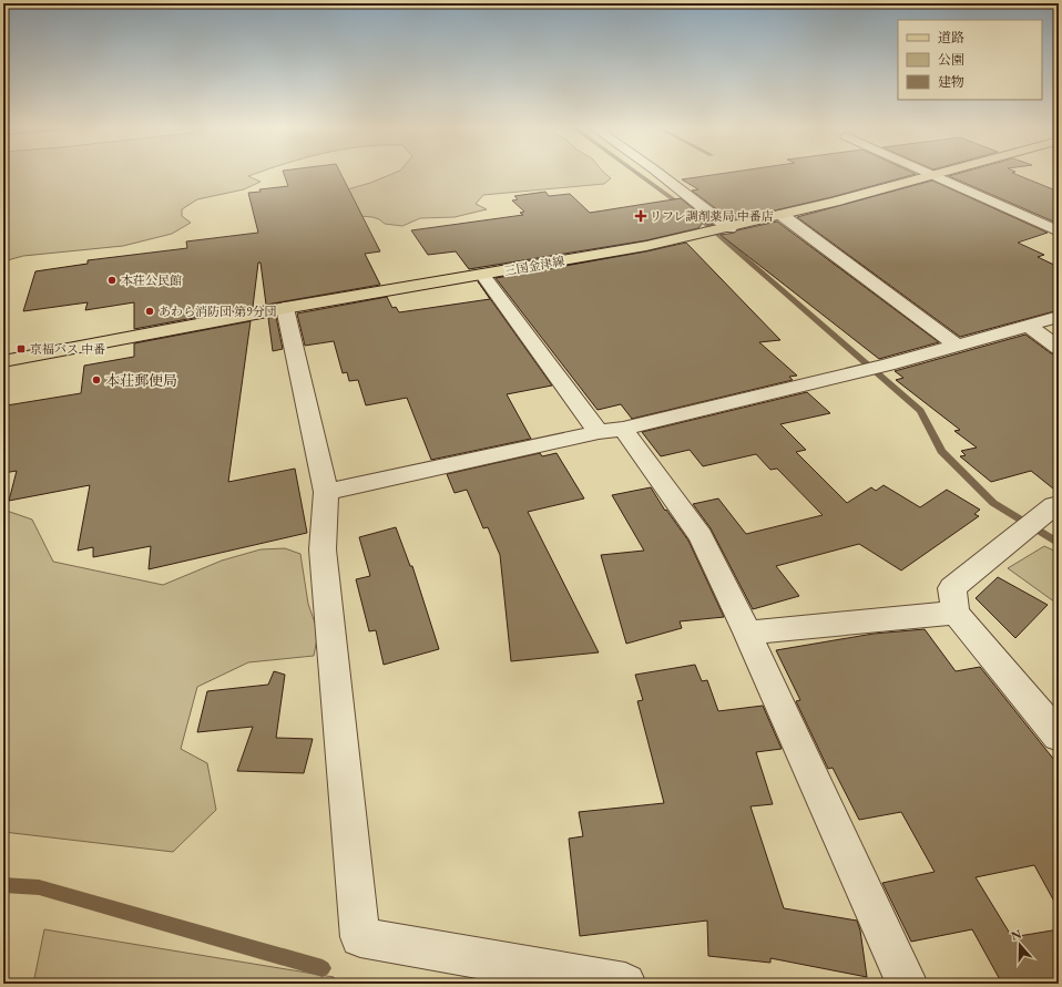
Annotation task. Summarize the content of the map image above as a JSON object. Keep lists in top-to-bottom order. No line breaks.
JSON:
{"streets":{"main road":["三国金津線"]},"places":{"health":["リフレ調剤薬局 中番店"],"other":["本荘公民館","あわら消防団 第9分団","本荘郵便局"],"transit":["京福バス 中番"]},"legend":["道路","公園","建物"],"north":"top"}
